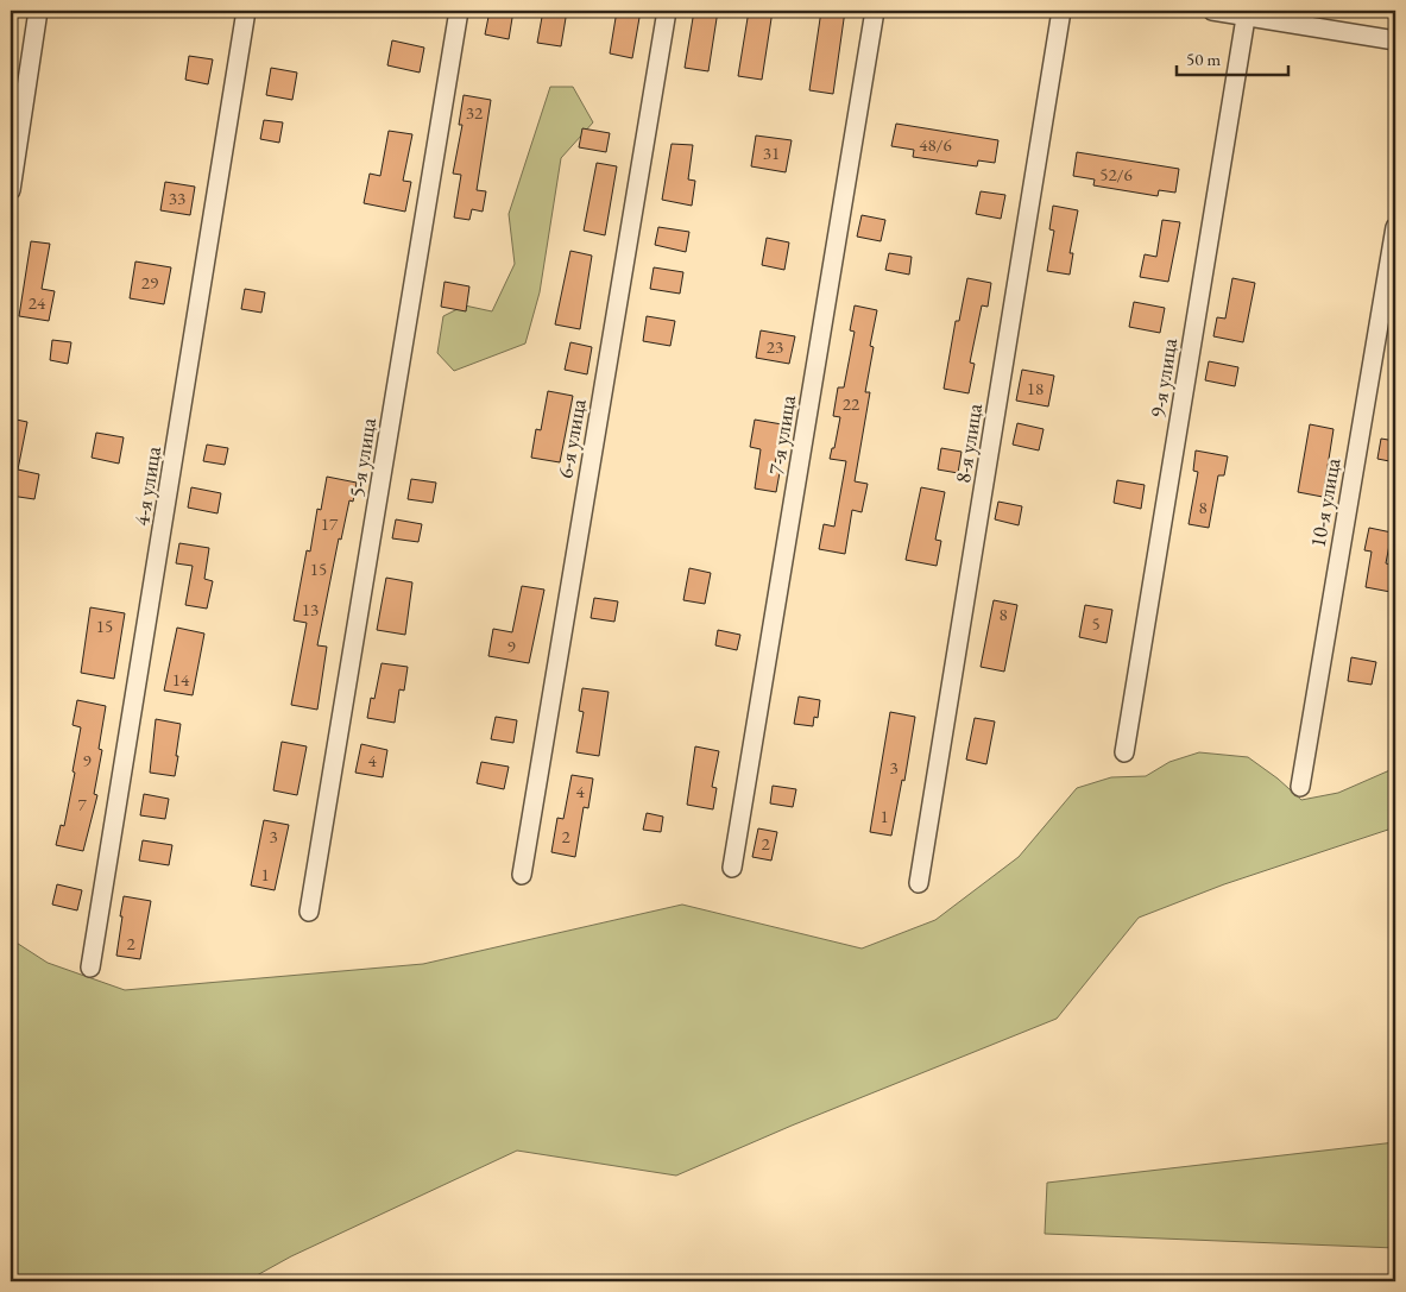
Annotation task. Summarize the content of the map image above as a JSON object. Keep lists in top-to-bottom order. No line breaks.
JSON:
{"streets":{"street":["9-я улица","7-я улица","6-я улица","8-я улица","5-я улица","4-я улица","10-я улица"]},"house_numbers":["32","48/6","31","52/6","33","29","24","23","18","22","8","17","15","13","8","5","15","9","14","9","4","3","4","7","1","3","2","2","1","2"],"scale_bar":"50 m"}
